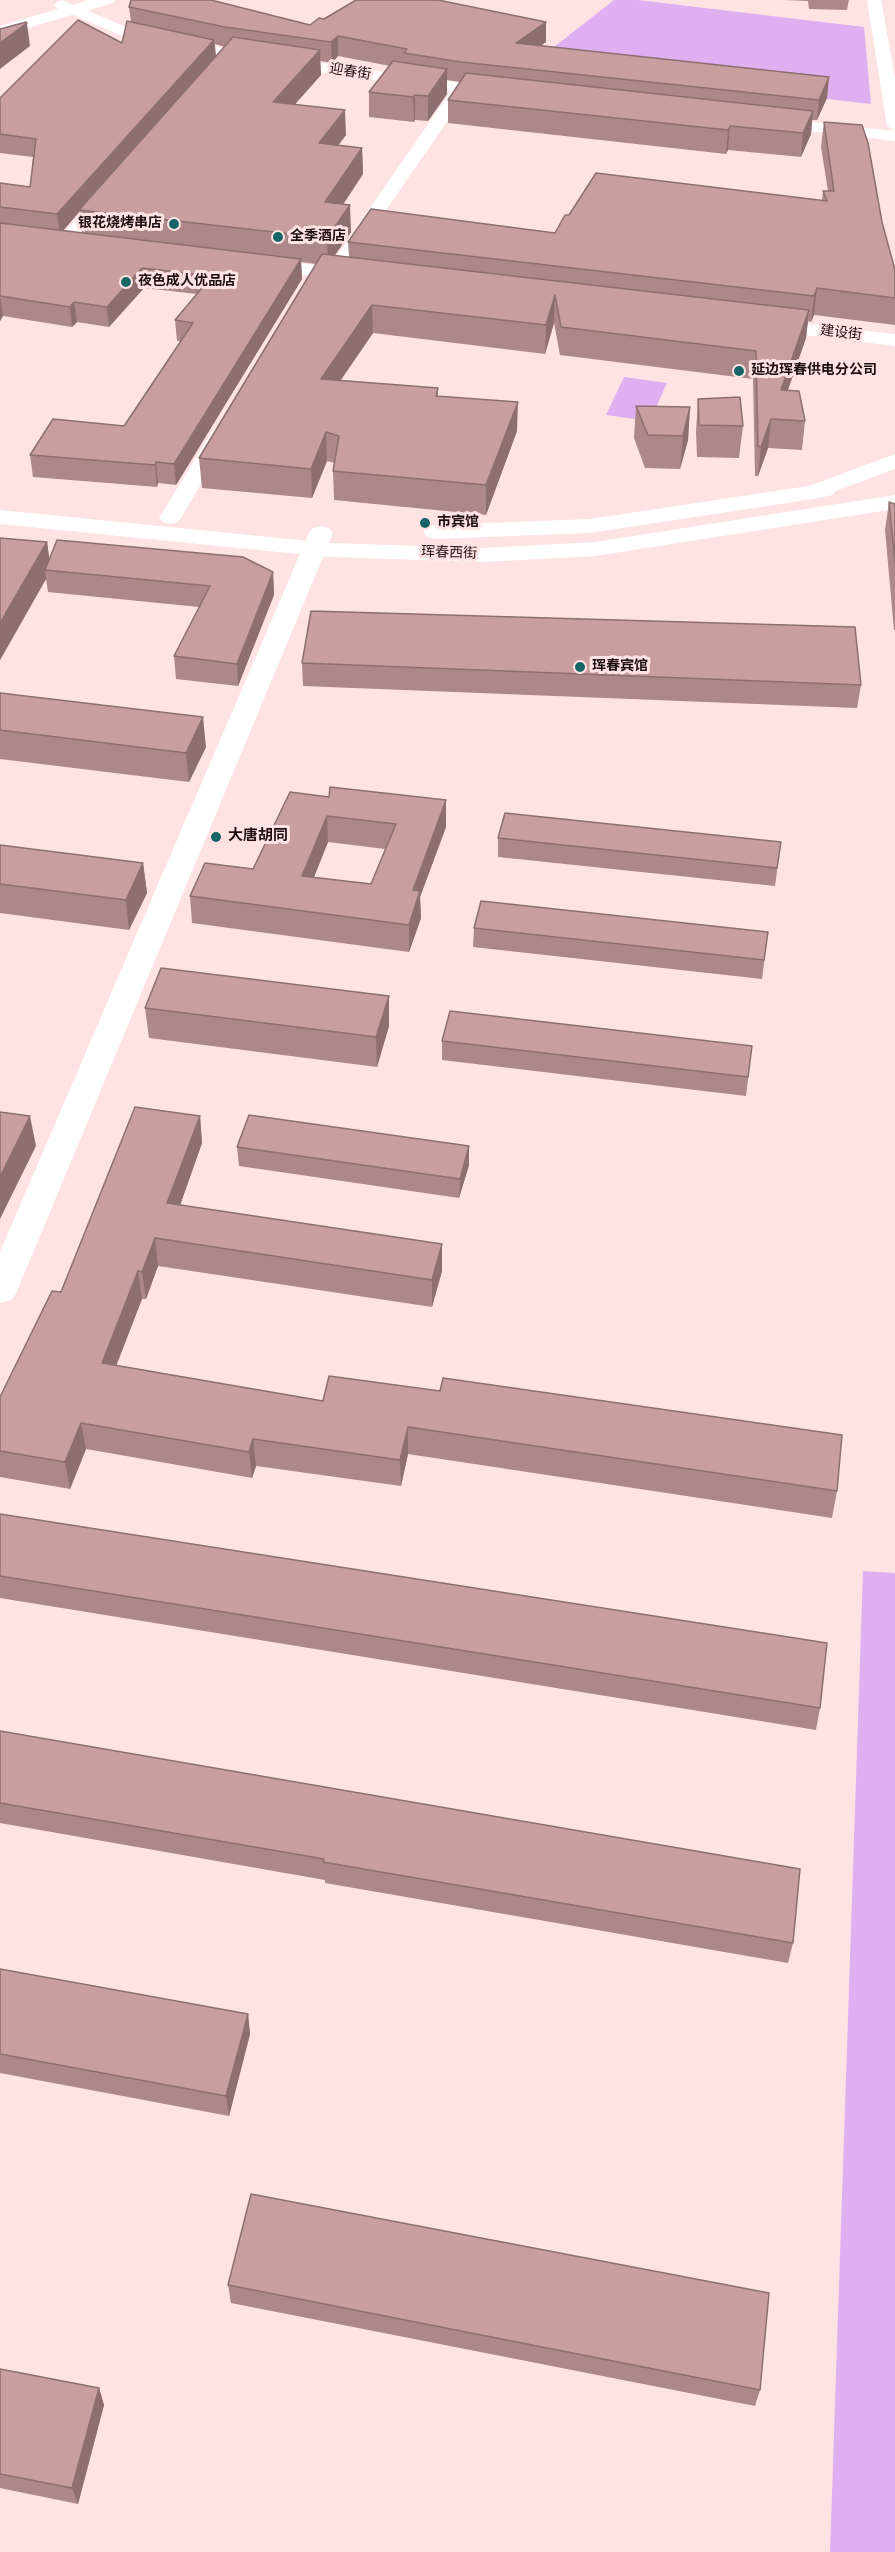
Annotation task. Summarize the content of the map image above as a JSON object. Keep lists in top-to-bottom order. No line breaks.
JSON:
{"streets":{"main road":["建设街","珲春西街"],"street":["迎春街"]},"places":["银花烧烤串店","全季酒店","夜色成人优品店","延边珲春供电分公司","市宾馆","珲春宾馆","大唐胡同"]}
